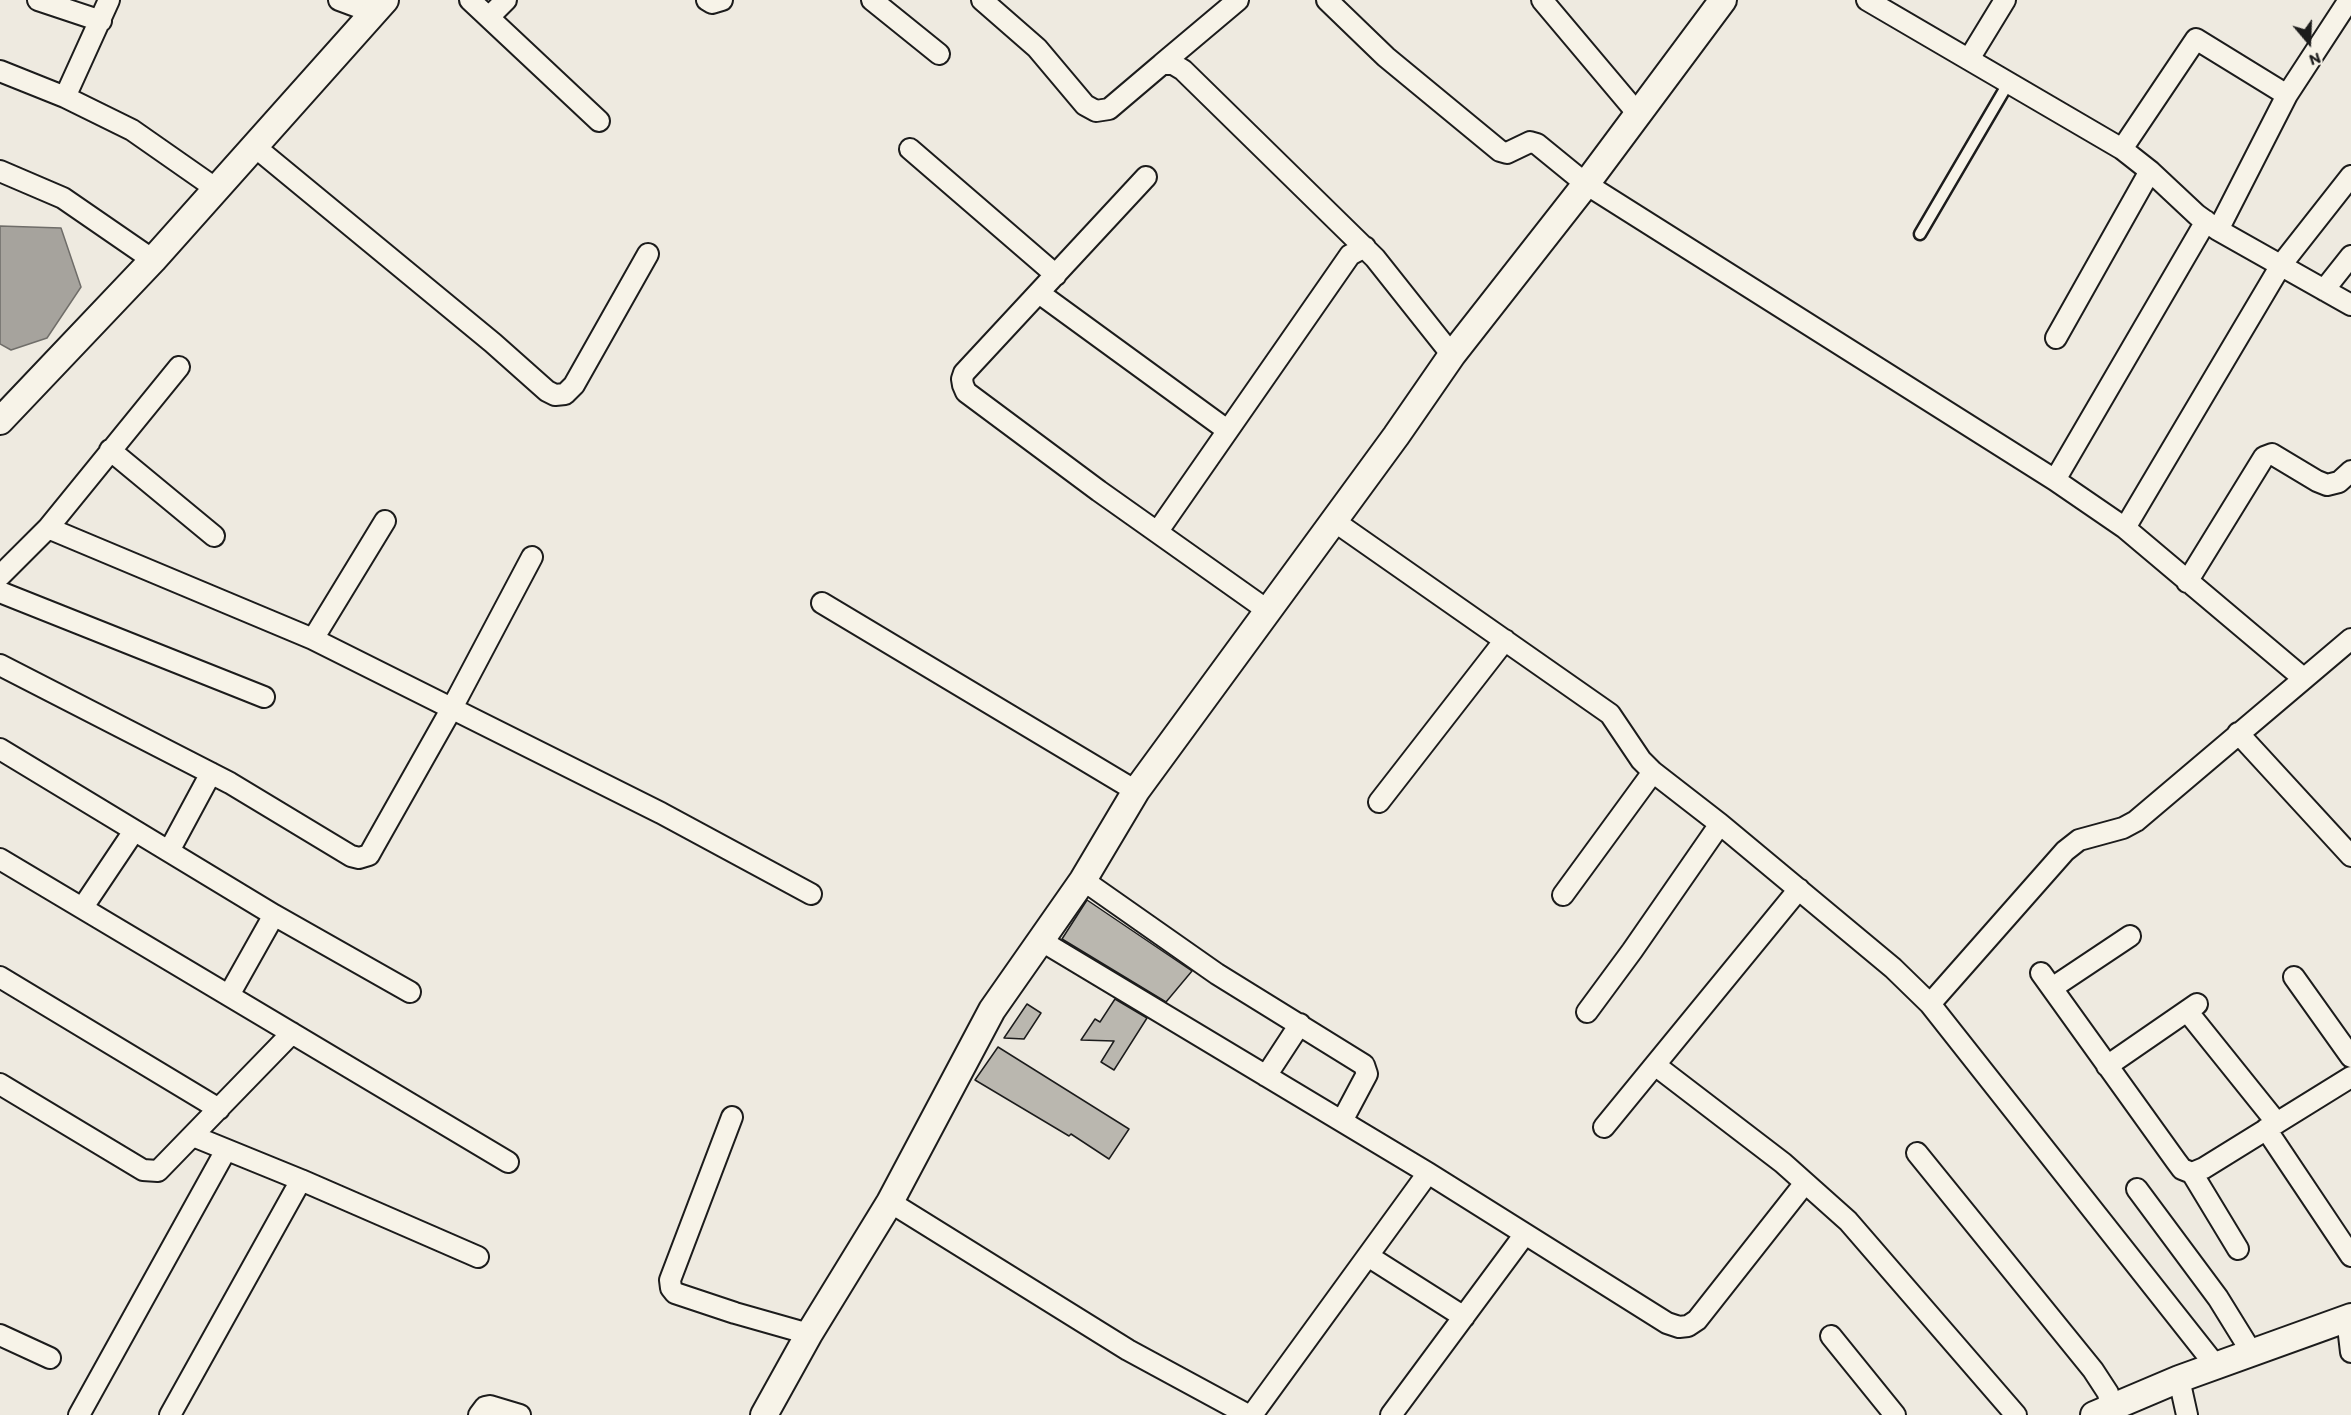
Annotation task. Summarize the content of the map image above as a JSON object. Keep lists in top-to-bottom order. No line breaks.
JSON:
{"north":"bottom"}
